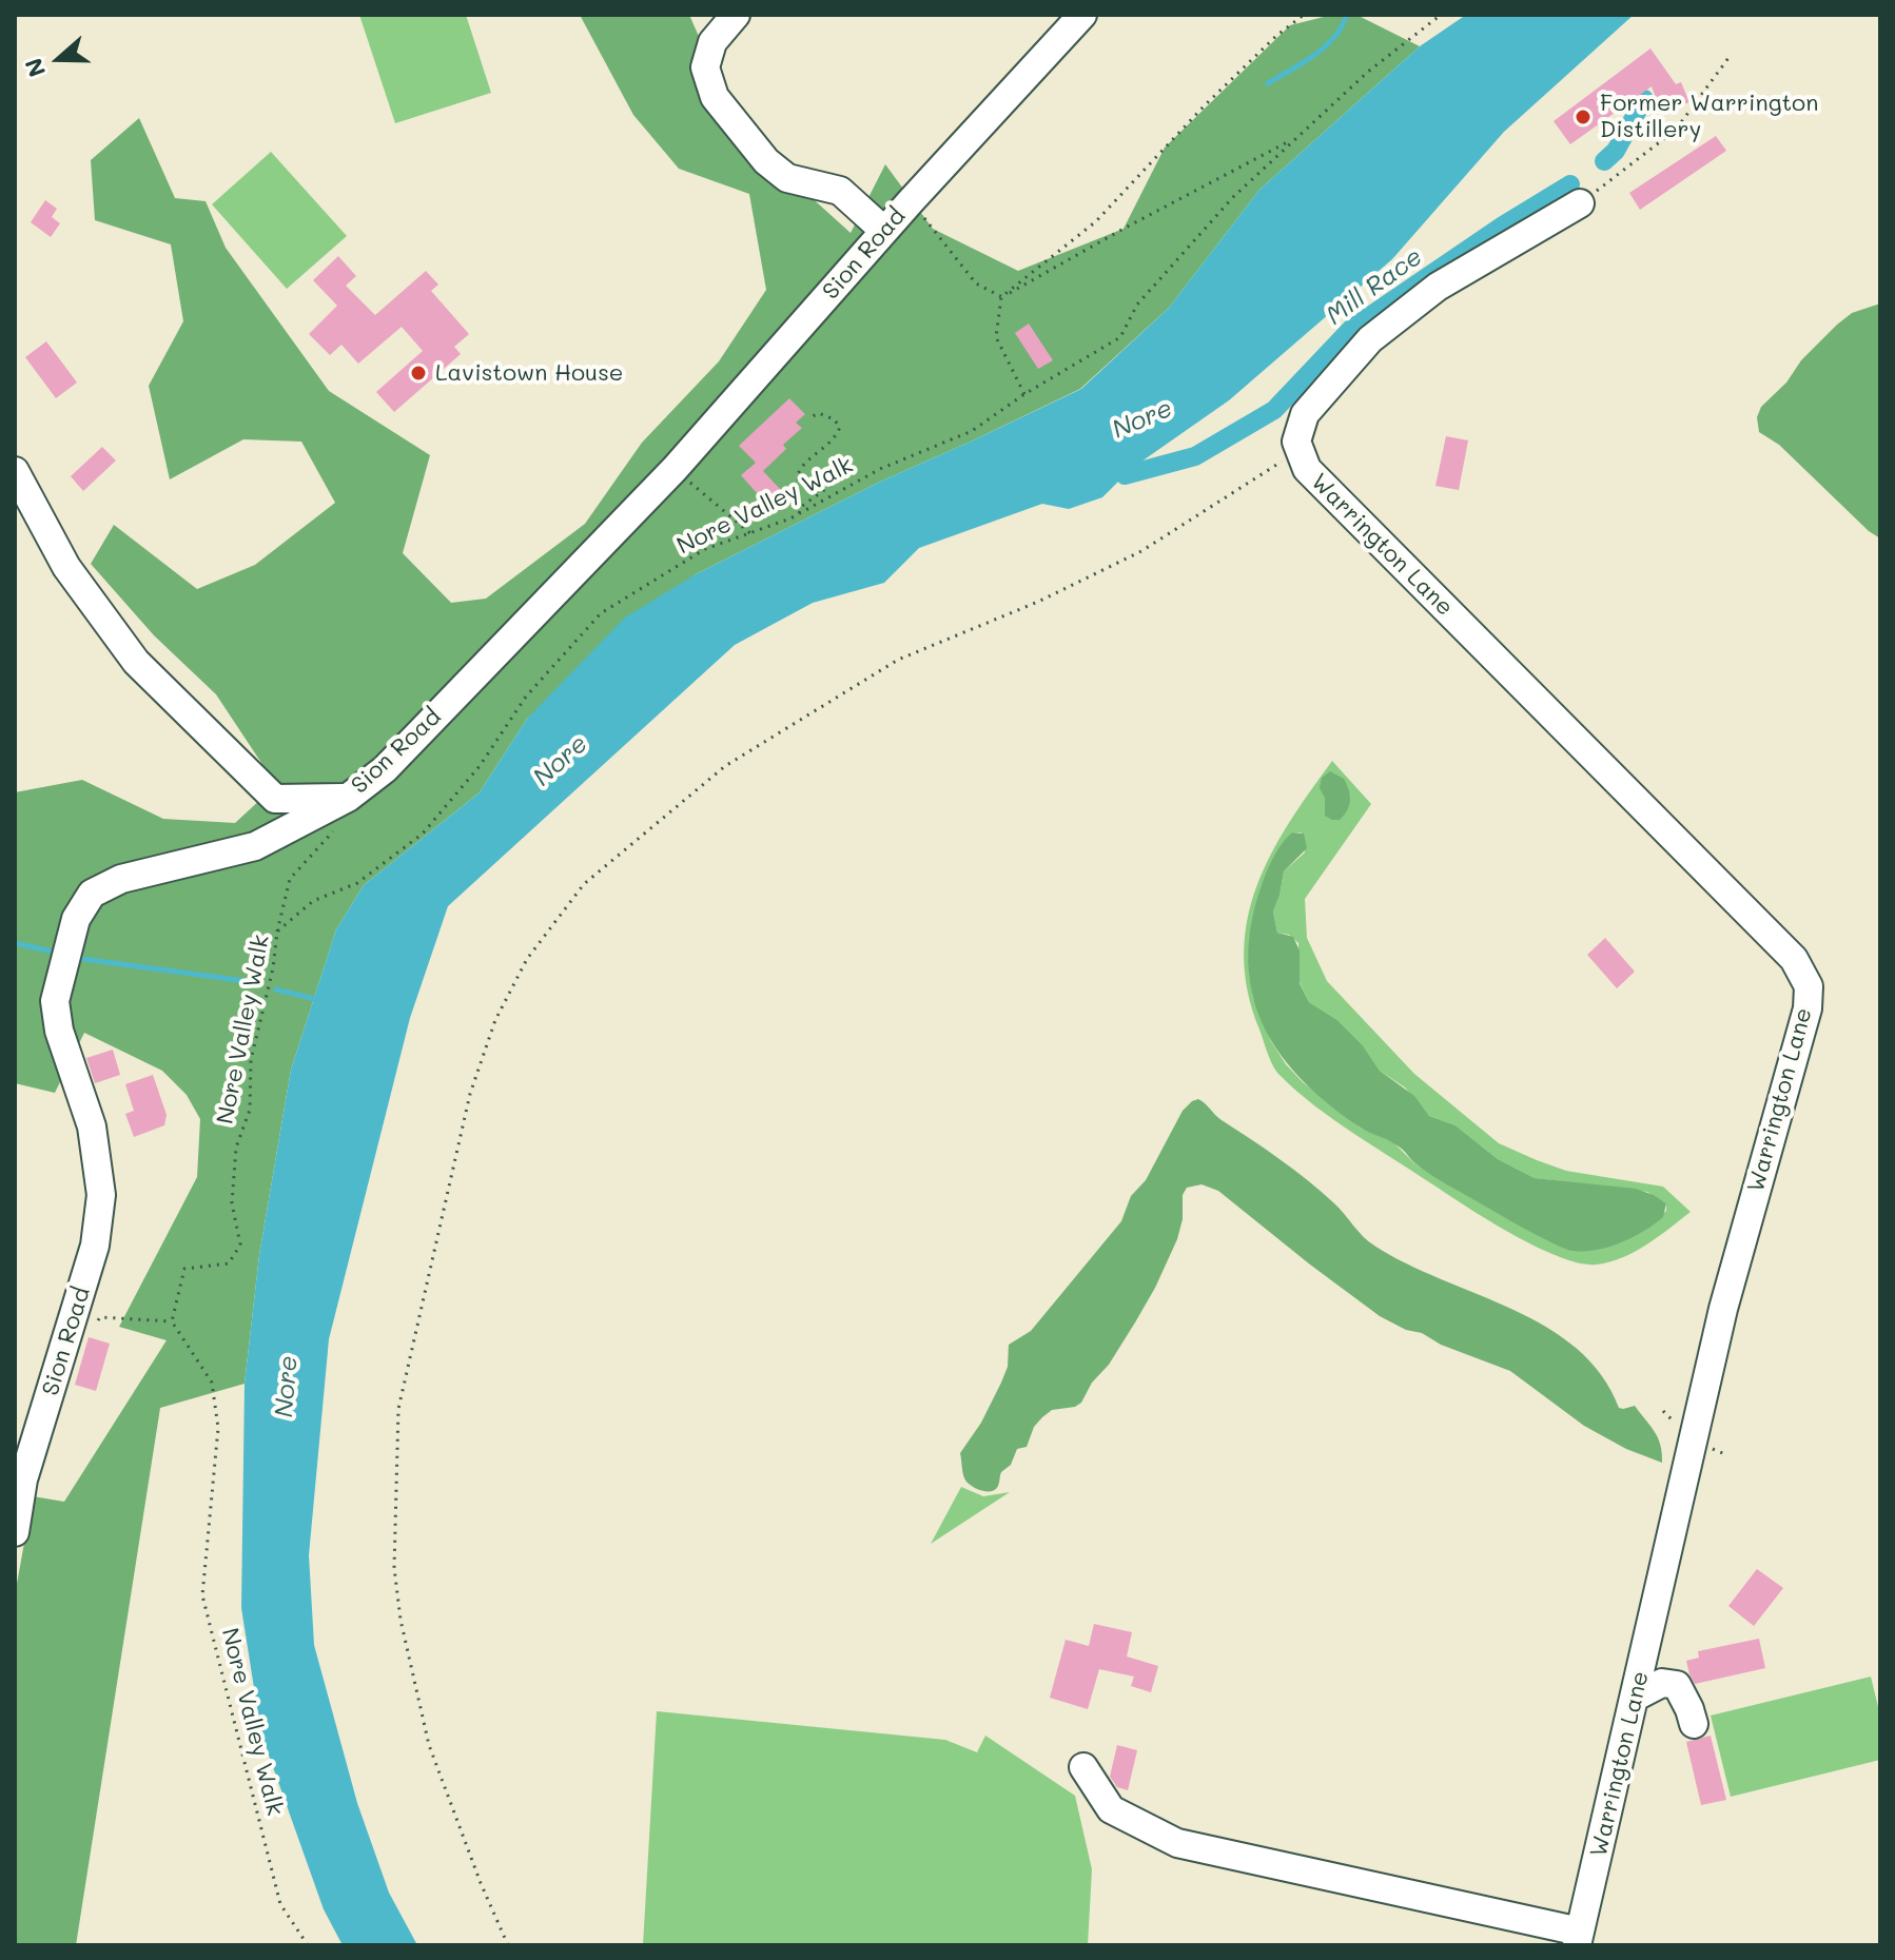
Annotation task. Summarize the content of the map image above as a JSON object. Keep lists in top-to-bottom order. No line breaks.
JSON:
{"streets":{"street":["Sion Road","Warrington Lane"],"path":["Nore Valley Walk"]},"water":["Mill Race","Nore"],"places":["Former Warrington Distillery","Lavistown House"],"north":"left"}
